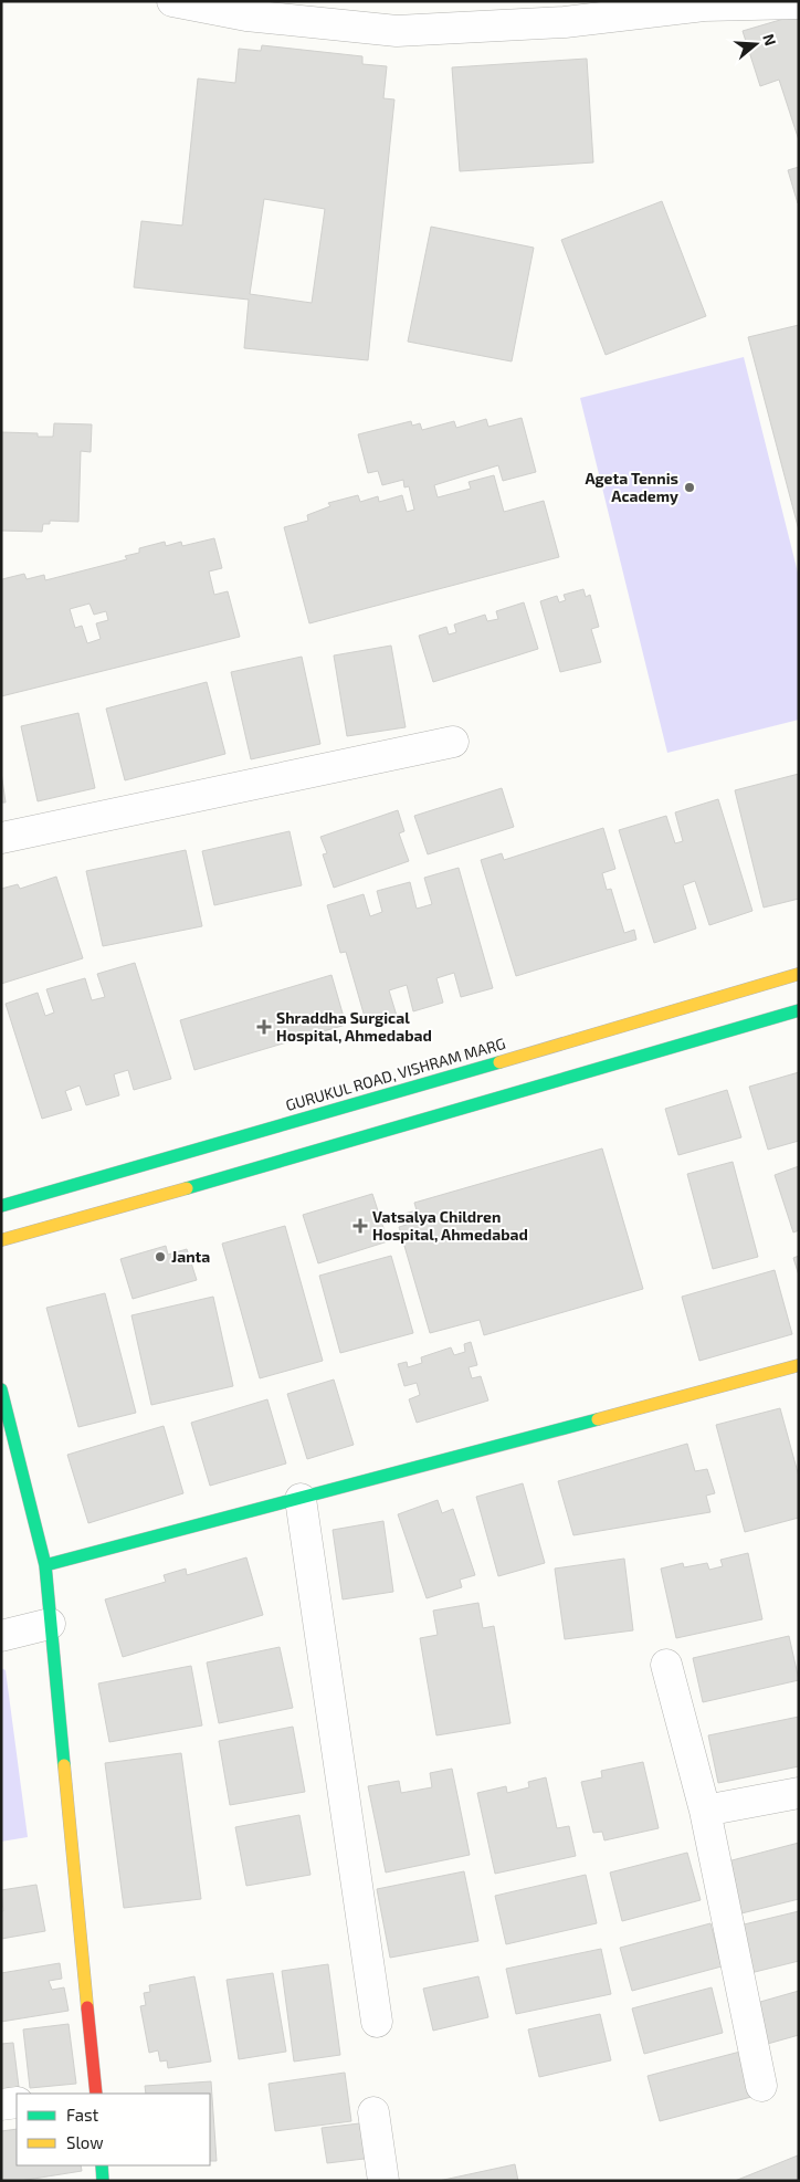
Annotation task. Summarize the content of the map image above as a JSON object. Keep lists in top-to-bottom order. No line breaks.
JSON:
{"streets":{"street":["GURUKUL ROAD, VISHRAM MARG"]},"places":{"other":["Ageta Tennis Academy","Janta"],"health":["Shraddha Surgical Hospital, Ahmedabad","Vatsalya Children Hospital, Ahmedabad"]},"legend":["Fast","Slow"],"north":"right"}
